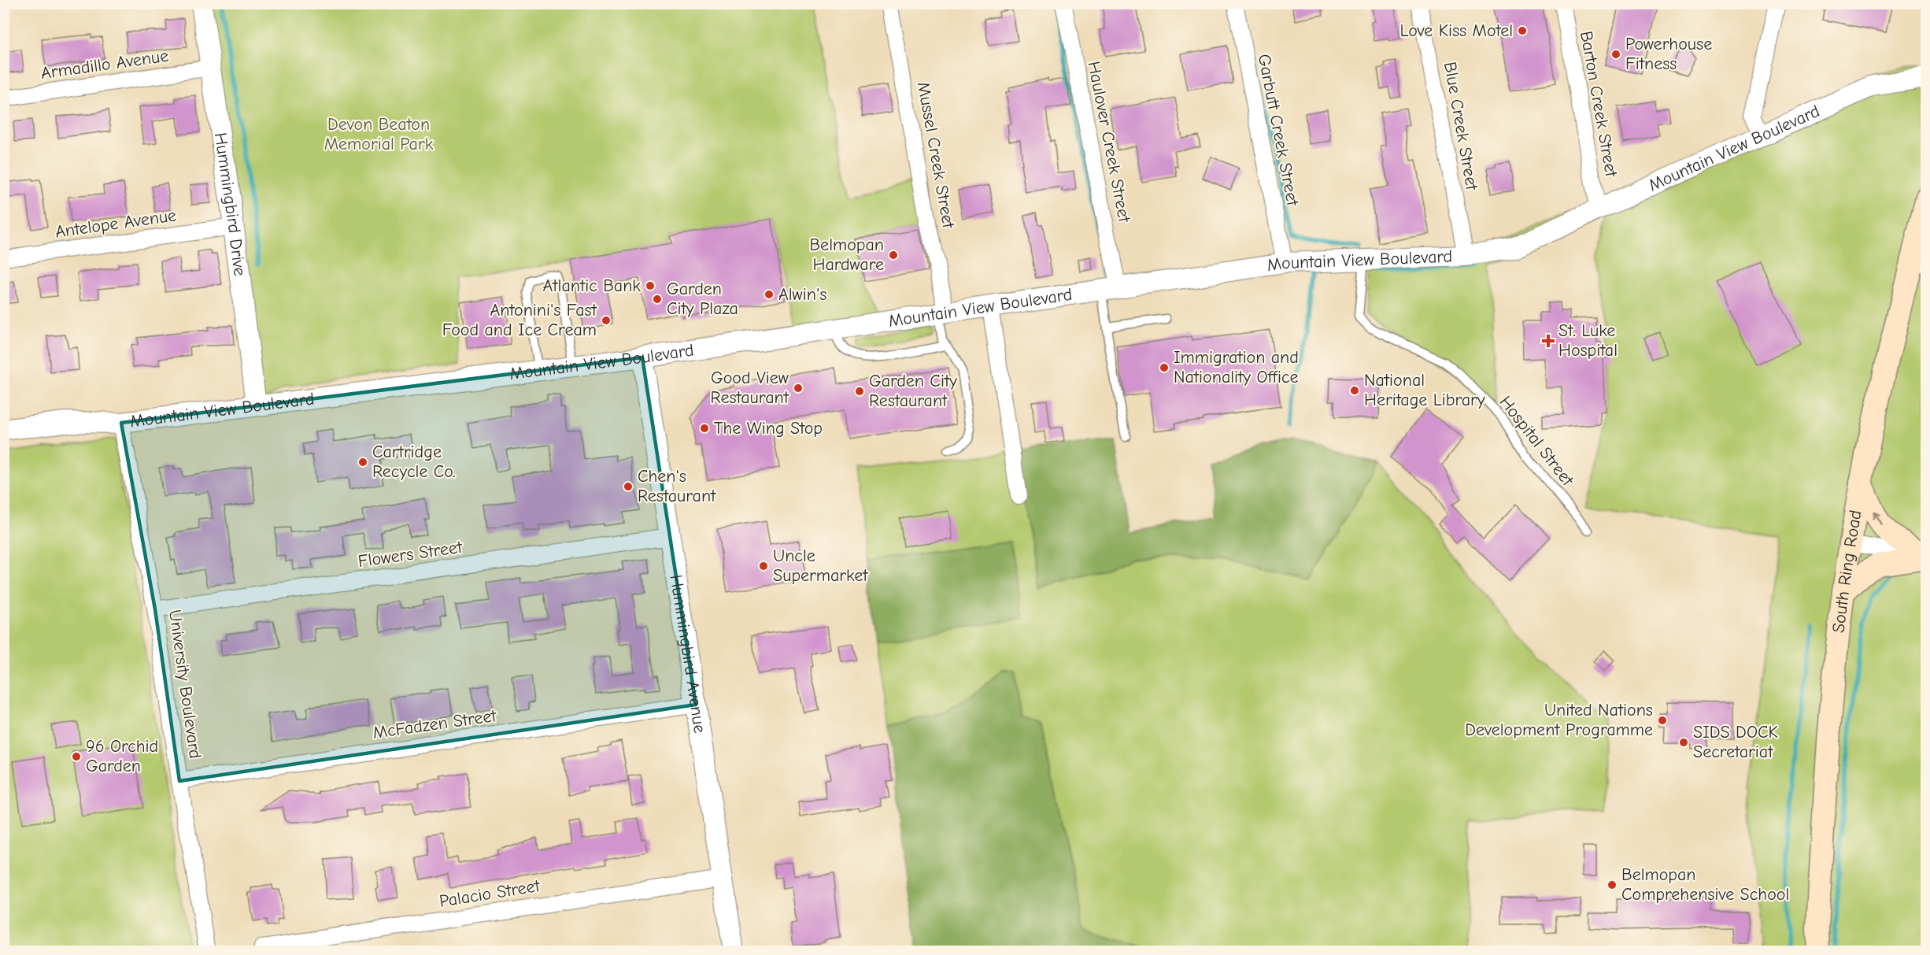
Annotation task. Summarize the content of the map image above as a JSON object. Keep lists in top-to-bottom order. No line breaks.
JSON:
{"streets":{"main road":["South Ring Road"],"street":["Armadillo Avenue","Barton Creek Street","Blue Creek Street","Garbutt Creek Street","Haulover Creek Street","Mountain View Boulevard","Mussel Creek Street","Hummingbird Drive","Antelope Avenue","Flowers Street","Hummingbird Avenue","University Boulevard","McFadzen Street","Palacio Street"],"lane":["Hospital Street"]},"crossings":[["Armadillo Avenue","Hummingbird Drive"],["Barton Creek Street","Mountain View Boulevard"],["Blue Creek Street","Mountain View Boulevard"],["Garbutt Creek Street","Mountain View Boulevard"],["Haulover Creek Street","Mountain View Boulevard"],["Mountain View Boulevard","Mussel Creek Street"],["Mountain View Boulevard","Hummingbird Drive"],["Mountain View Boulevard","Hospital Street"],["Mountain View Boulevard","Hummingbird Avenue"],["Mountain View Boulevard","University Boulevard"],["Hummingbird Drive","Antelope Avenue"],["Flowers Street","Hummingbird Avenue"],["Flowers Street","University Boulevard"],["Hummingbird Avenue","McFadzen Street"],["Hummingbird Avenue","Palacio Street"],["University Boulevard","McFadzen Street"]],"parks":["Devon Beaton Memorial Park"],"places":{"other":["Love Kiss Motel","Powerhouse Fitness","Belmopan Hardware","Atlantic Bank","Alwin's","Garden City Plaza","Antonini's Fast Food and Ice Cream","Immigration and Nationality Office","Good View Restaurant","National Heritage Library","Garden City Restaurant","The Wing Stop","Cartridge Recycle Co.","Chen's Restaurant","Uncle Supermarket","United Nations Development Programme","SIDS DOCK Secretariat","96 Orchid Garden","Belmopan Comprehensive School"],"health":["St. Luke Hospital"]}}
